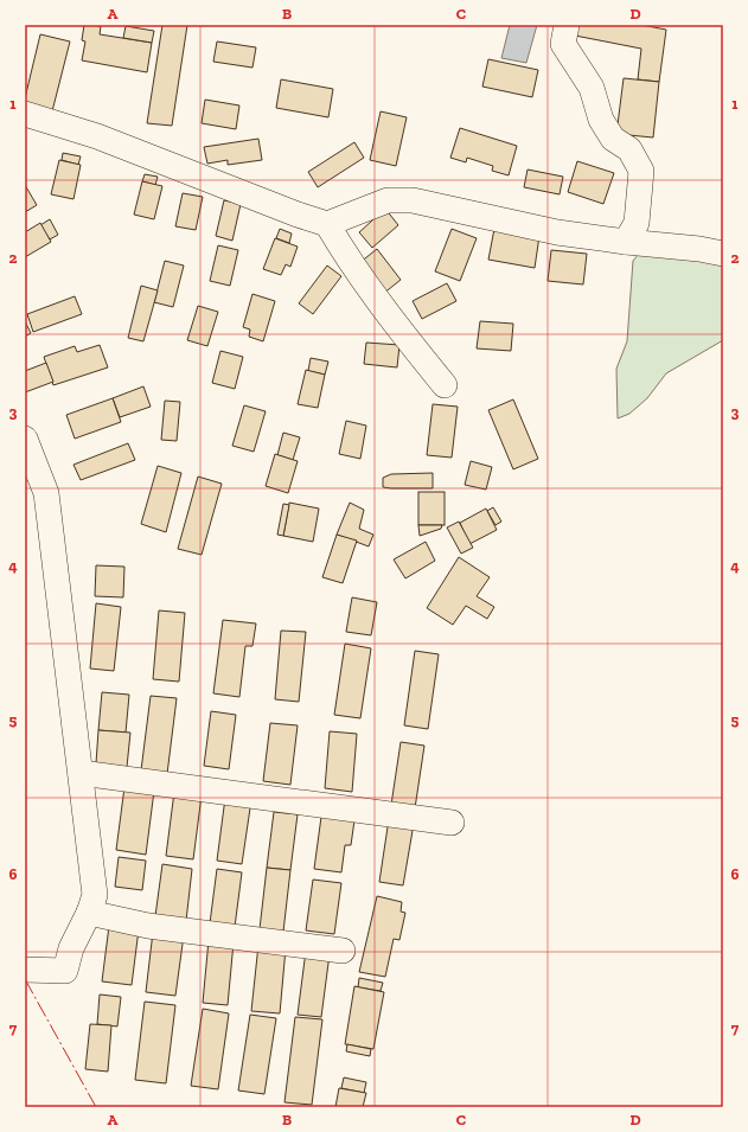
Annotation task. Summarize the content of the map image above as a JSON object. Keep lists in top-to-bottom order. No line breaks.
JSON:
{"grid":{"columns":["A","B","C","D"],"rows":["1","2","3","4","5","6","7"]}}
